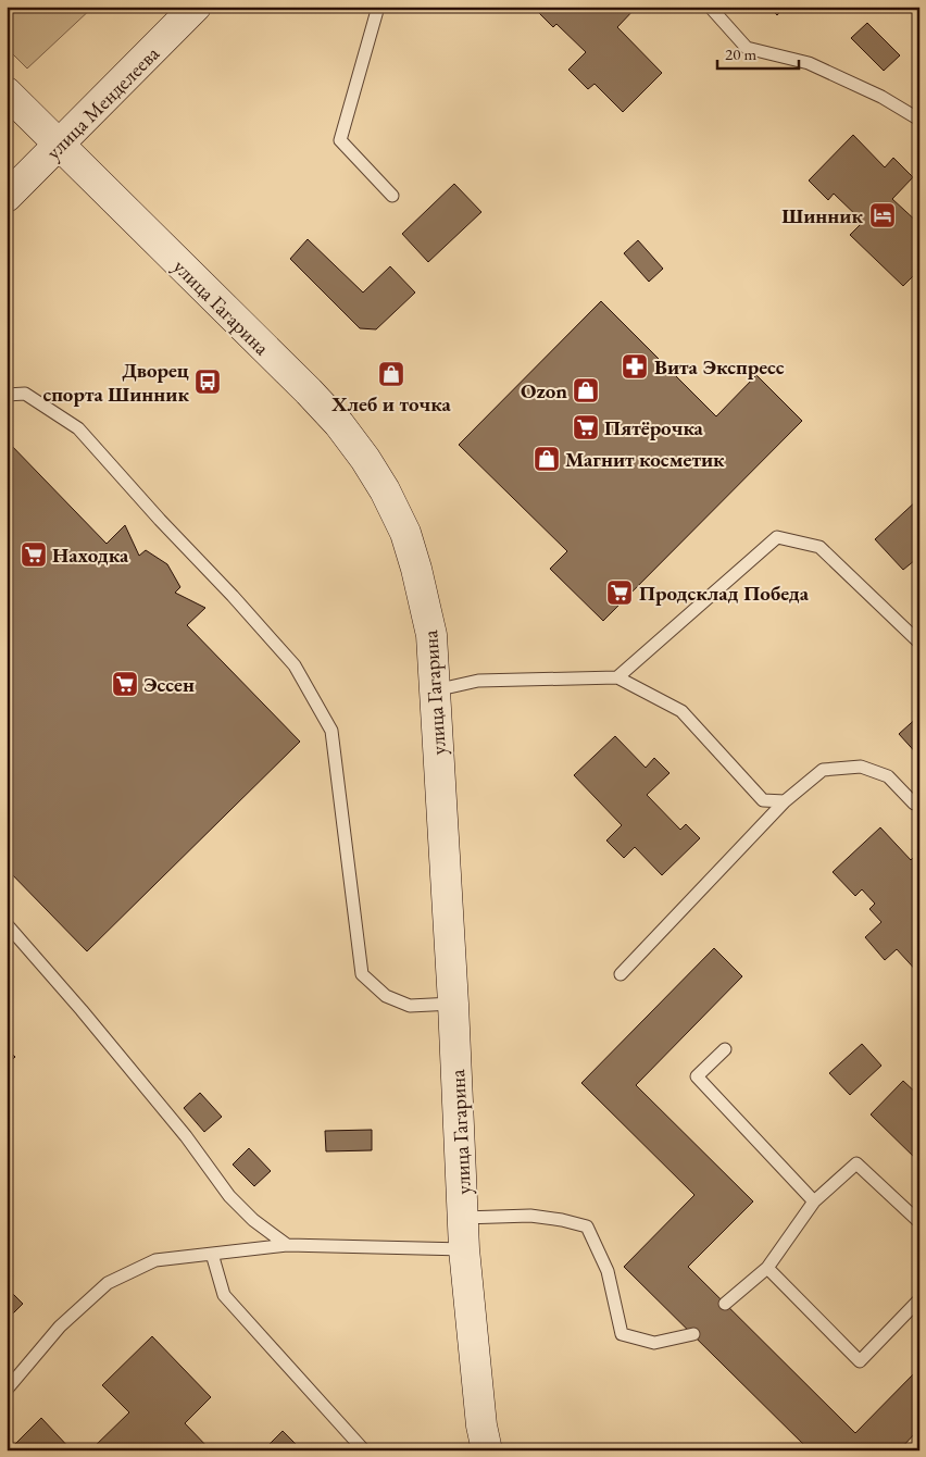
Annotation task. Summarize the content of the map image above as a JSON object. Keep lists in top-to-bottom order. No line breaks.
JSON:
{"streets":{"main road":["улица Менделеева","улица Гагарина"]},"crossings":[["улица Менделеева","улица Гагарина"]],"places":{"hotel":["Шинник"],"pharmacy":["Вита Экспресс"],"shop":["Хлеб и точка","Ozon","Магнит косметик"],"bus stop":["Дворец спорта Шинник"],"supermarket":["Пятёрочка","Находка","Продсклад Победа","Эссен"]},"scale_bar":"20 m"}
